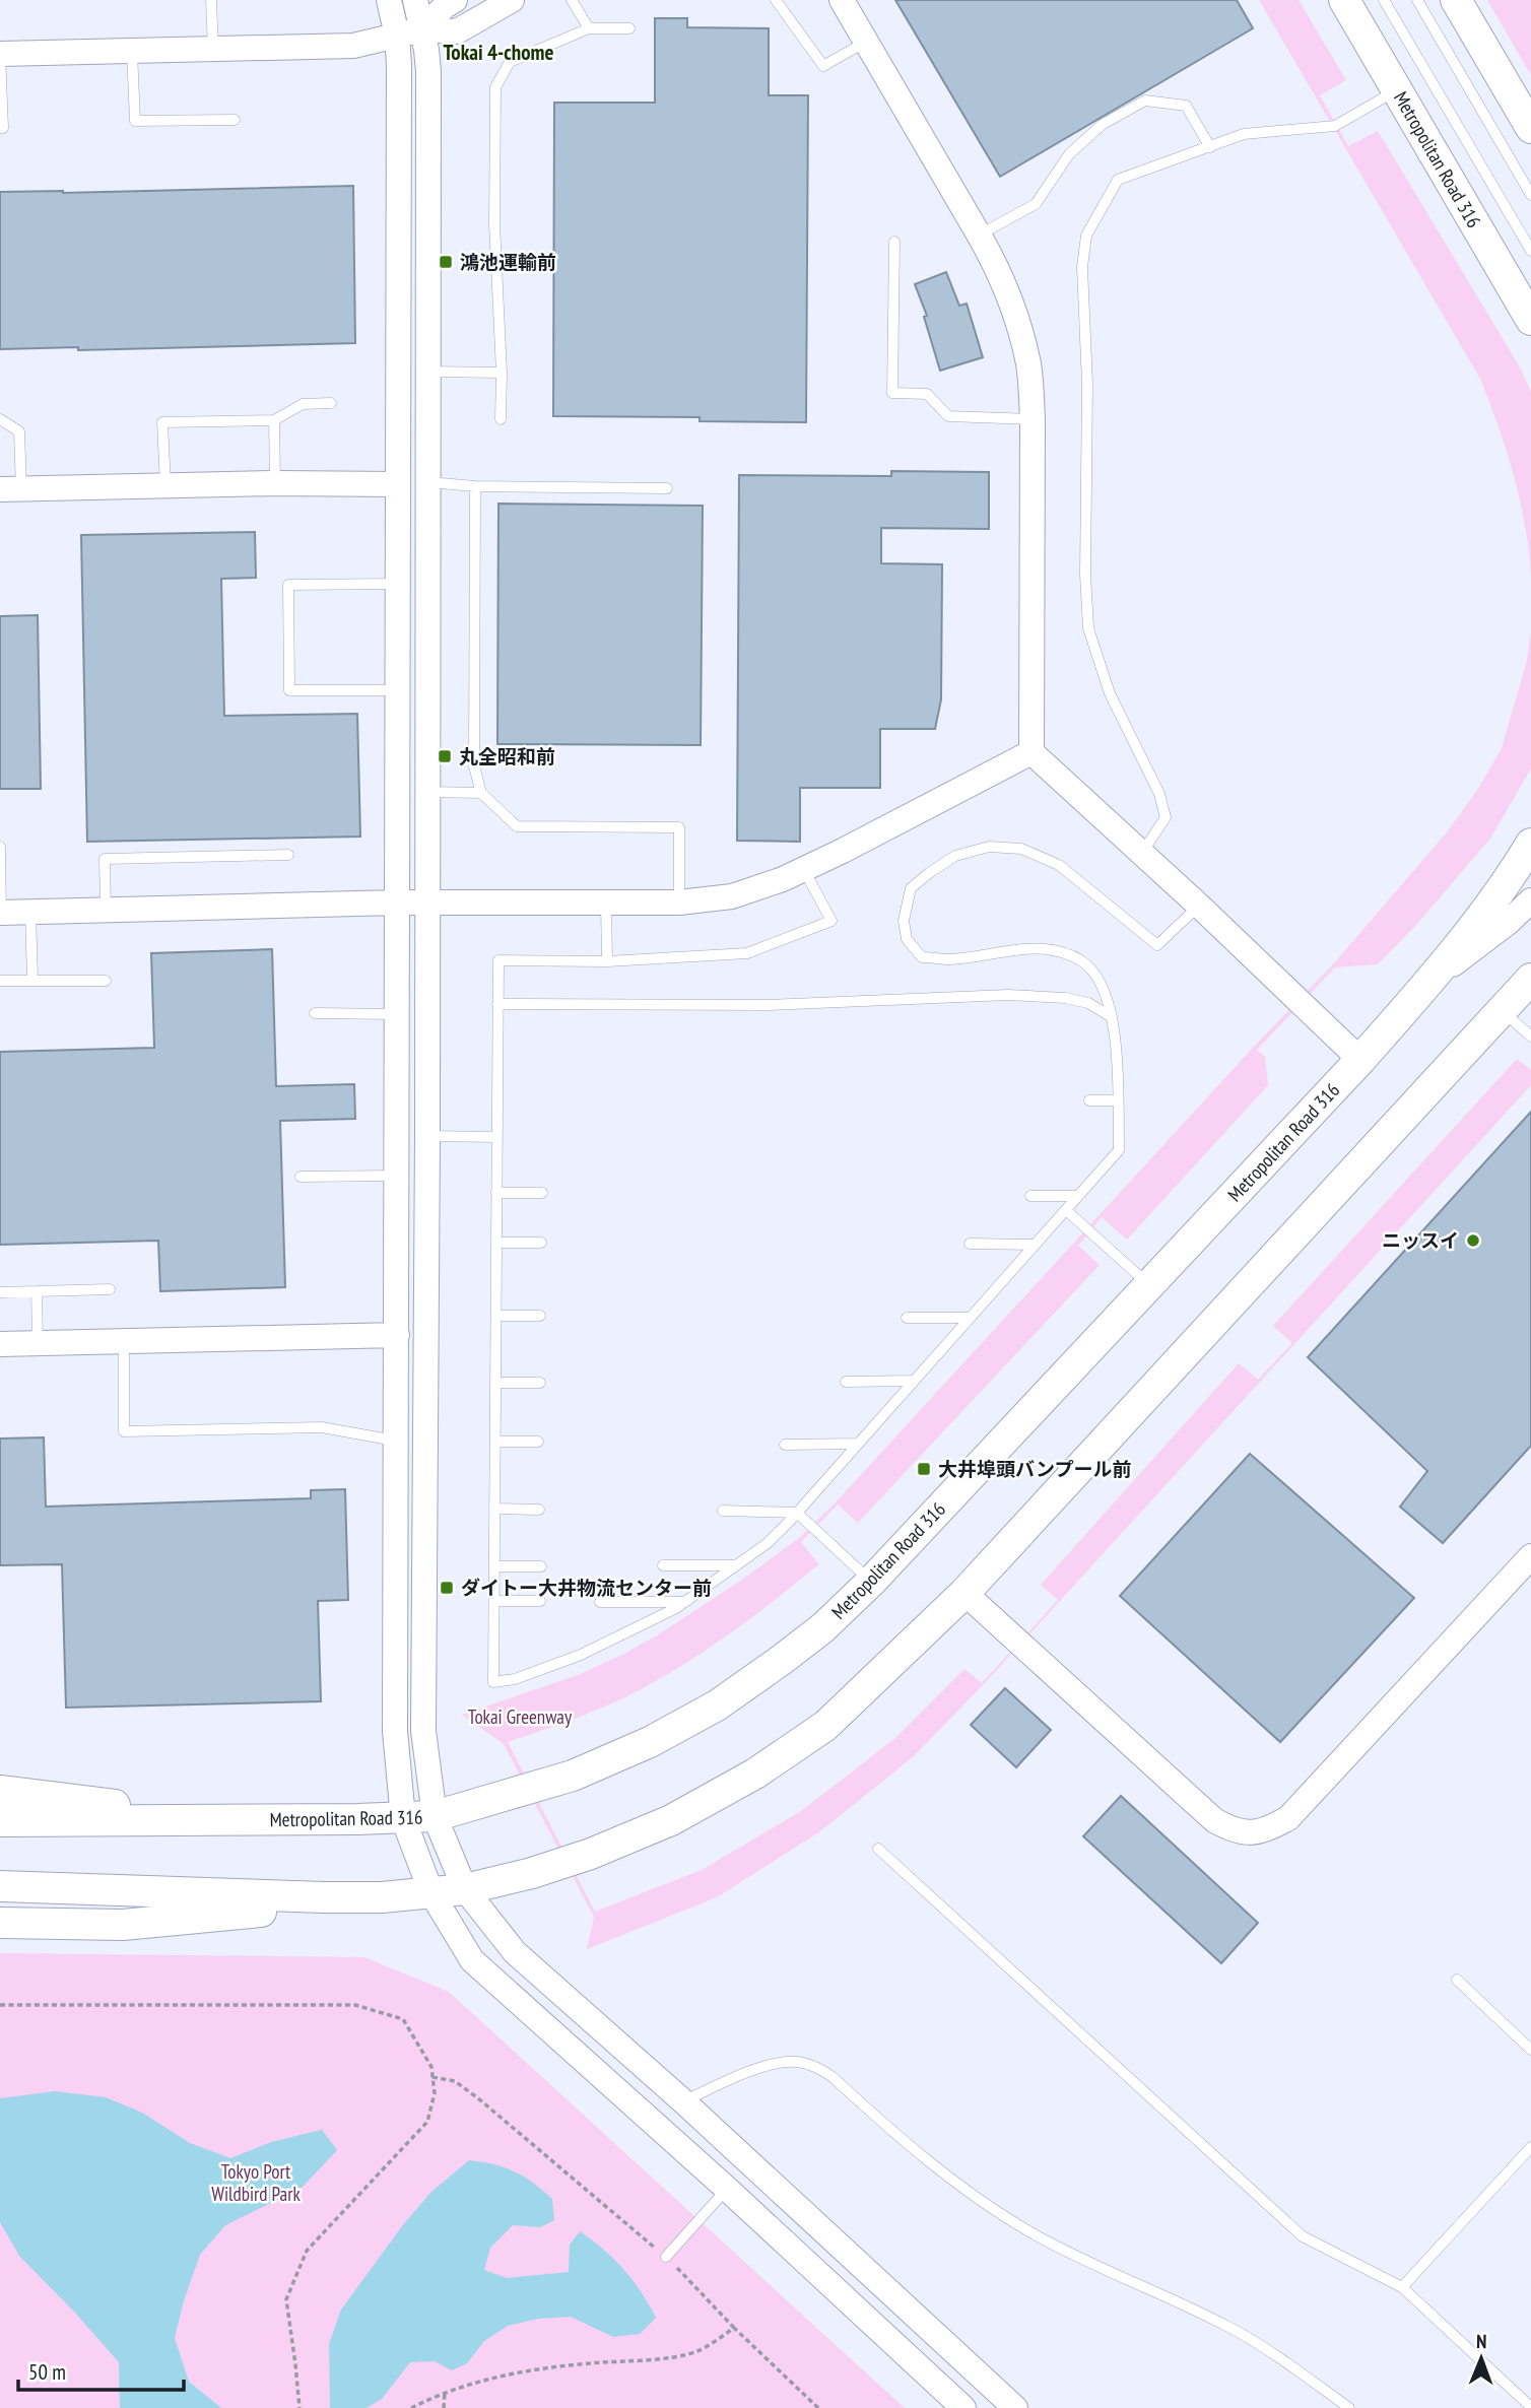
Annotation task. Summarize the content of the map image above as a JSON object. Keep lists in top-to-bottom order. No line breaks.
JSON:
{"streets":{"main road":["Metropolitan Road 316"]},"districts":["Tokai 4-chome"],"parks":["Tokai Greenway","Tokyo Port Wildbird Park"],"places":{"transit":["鴻池運輸前","丸全昭和前","大井埠頭バンプール前","ダイトー大井物流センター前"],"other":["ニッスイ"]},"scale_bar":"50 m","north":"top"}
